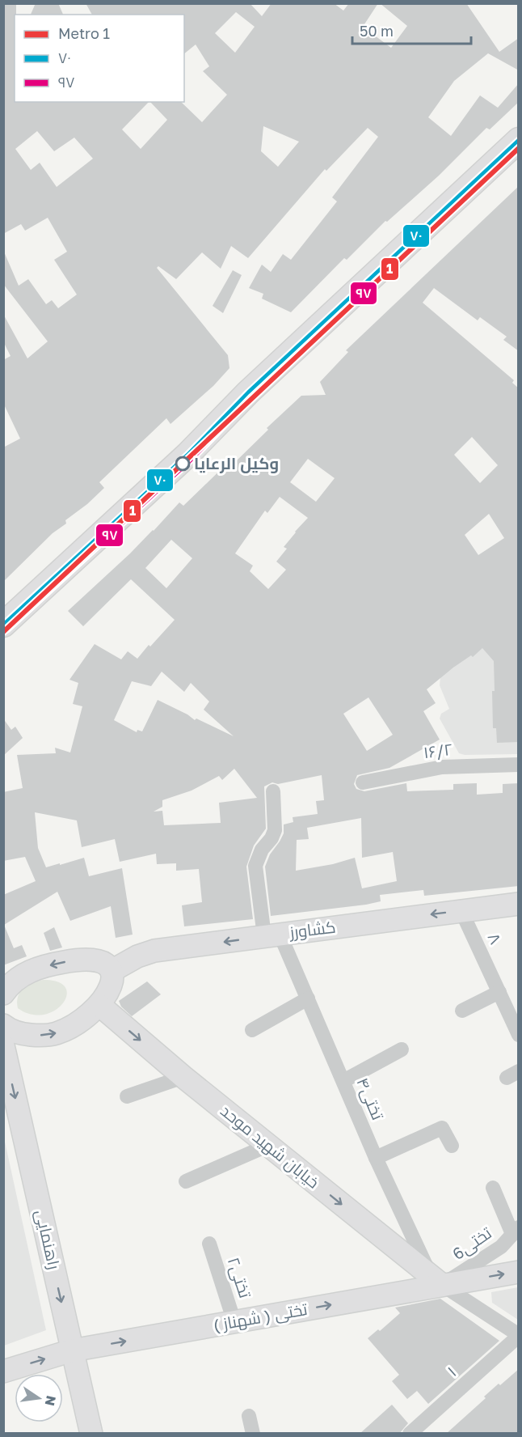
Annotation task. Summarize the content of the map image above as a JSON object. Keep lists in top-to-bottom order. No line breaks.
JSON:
{"streets":{"street":["۱۶/۲","کشاورز","۸","تختی۴","خیابان شهید موحد","راهنمایی","6تختی","تختی۲","تختی ( شهناز )","۱"]},"crossings":[["کشاورز","۸"],["کشاورز","تختی۴"],["تختی۴","خیابان شهید موحد"],["تختی۴","6تختی"],["تختی۴","تختی ( شهناز )"],["خیابان شهید موحد","6تختی"],["خیابان شهید موحد","تختی ( شهناز )"],["راهنمایی","تختی ( شهناز )"],["6تختی","تختی ( شهناز )"],["تختی۲","تختی ( شهناز )"]],"one_way":["خیابان شهید موحد","راهنمایی","تختی ( شهناز )"],"places":["وکیل الرعایا"],"lines":["transit line ۷۰","metro line 1","transit line ۹۷"],"legend":["Metro 1","۷۰","۹۷"],"scale_bar":"50 m","north":"right"}
